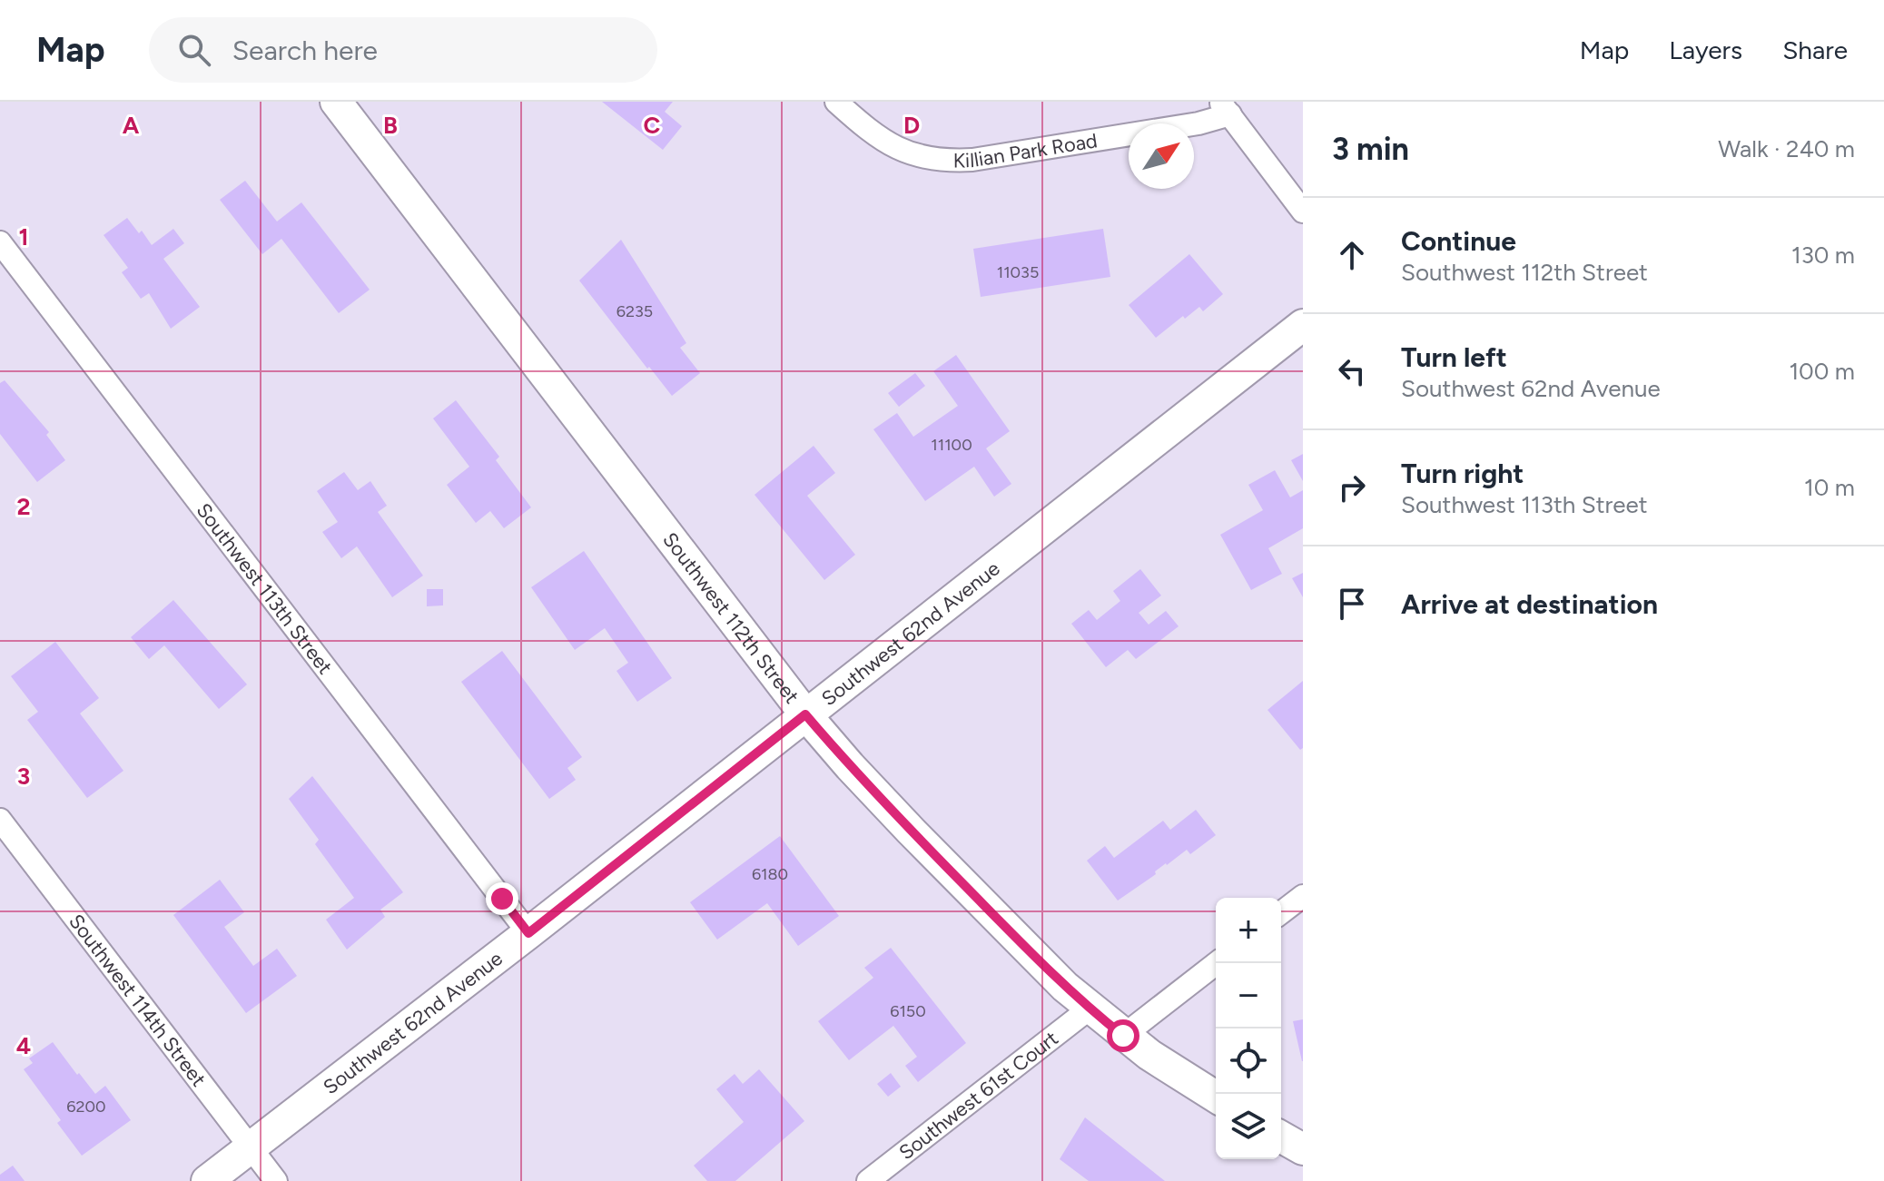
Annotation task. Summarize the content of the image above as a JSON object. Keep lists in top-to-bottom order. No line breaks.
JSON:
{"streets":{"street":["Killian Park Road","Southwest 113th Street","Southwest 112th Street","Southwest 62nd Avenue","Southwest 114th Street","Southwest 61st Court"]},"crossings":[["Southwest 113th Street","Southwest 62nd Avenue"],["Southwest 112th Street","Southwest 62nd Avenue"],["Southwest 112th Street","Southwest 61st Court"],["Southwest 62nd Avenue","Southwest 114th Street"]],"house_numbers":["11035","6235","11100","6180","6150","6200"],"north":"top right","page":{"header":"Map","search":"Search here","nav":["Map","Layers","Share"],"heading":["3 min","Walk · 240 m"],"list":[["Continue","Southwest 112th Street","130 m"],["Turn left","Southwest 62nd Avenue","100 m"],["Turn right","Southwest 113th Street","10 m"],"Arrive at destination"],"map_buttons":["+","−"]},"grid":{"columns":["A","B","C","D"],"rows":["1","2","3","4"]}}
